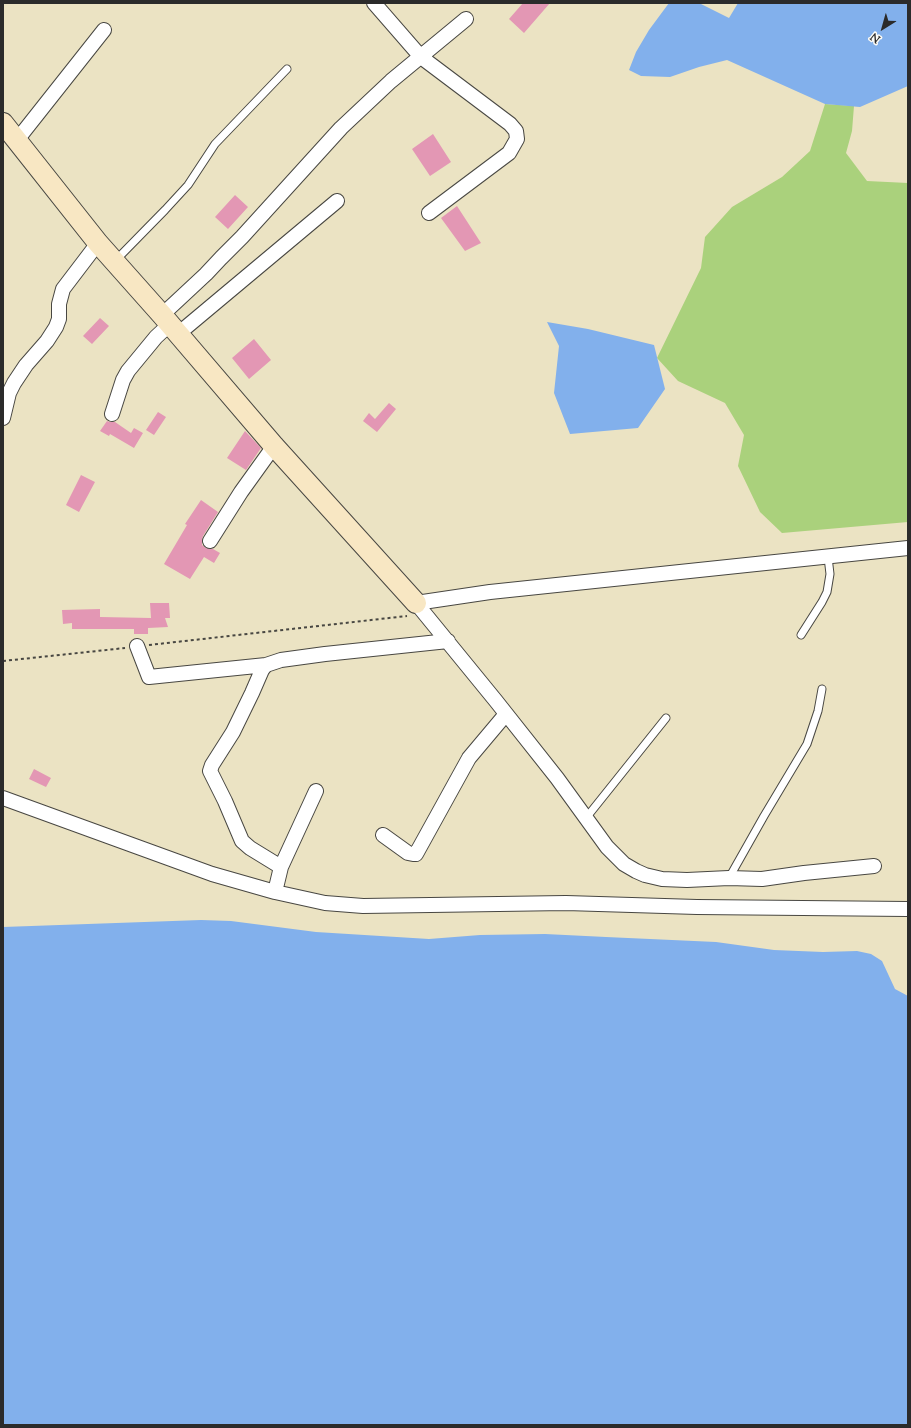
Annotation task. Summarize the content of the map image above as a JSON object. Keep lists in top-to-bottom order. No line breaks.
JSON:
{"north":"bottom left"}
